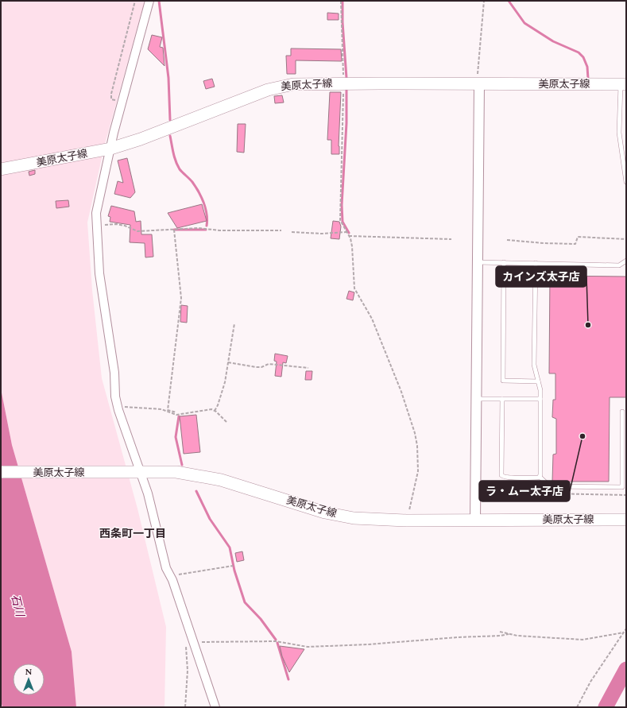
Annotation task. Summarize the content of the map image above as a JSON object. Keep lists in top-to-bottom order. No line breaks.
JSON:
{"streets":{"main road":["美原太子線"]},"districts":["西条町一丁目"],"water":["石川"],"places":["カインズ太子店","ラ・ムー太子店"],"north":"top"}
